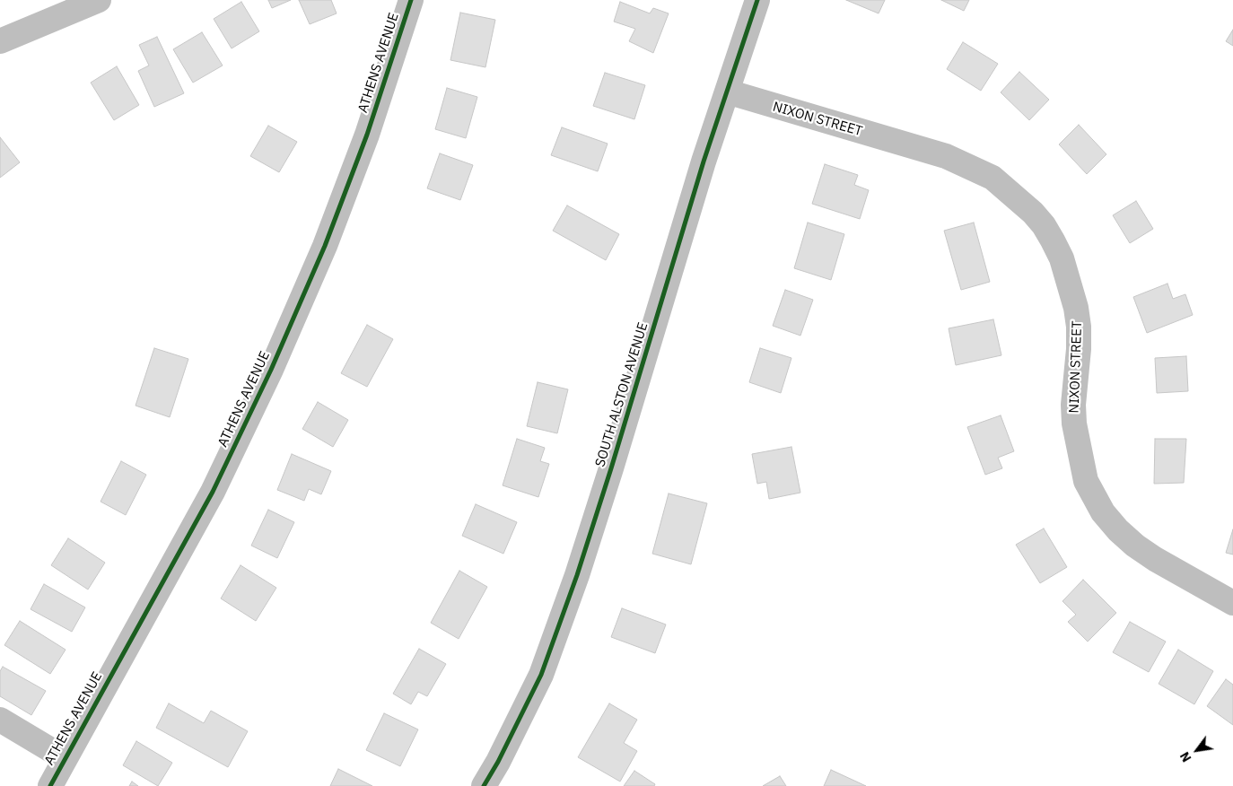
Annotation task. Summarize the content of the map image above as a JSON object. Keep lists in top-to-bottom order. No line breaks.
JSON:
{"streets":{"street":["ATHENS AVENUE","NIXON STREET","SOUTH ALSTON AVENUE"]},"crossings":[["NIXON STREET","SOUTH ALSTON AVENUE"]],"north":"bottom left"}
